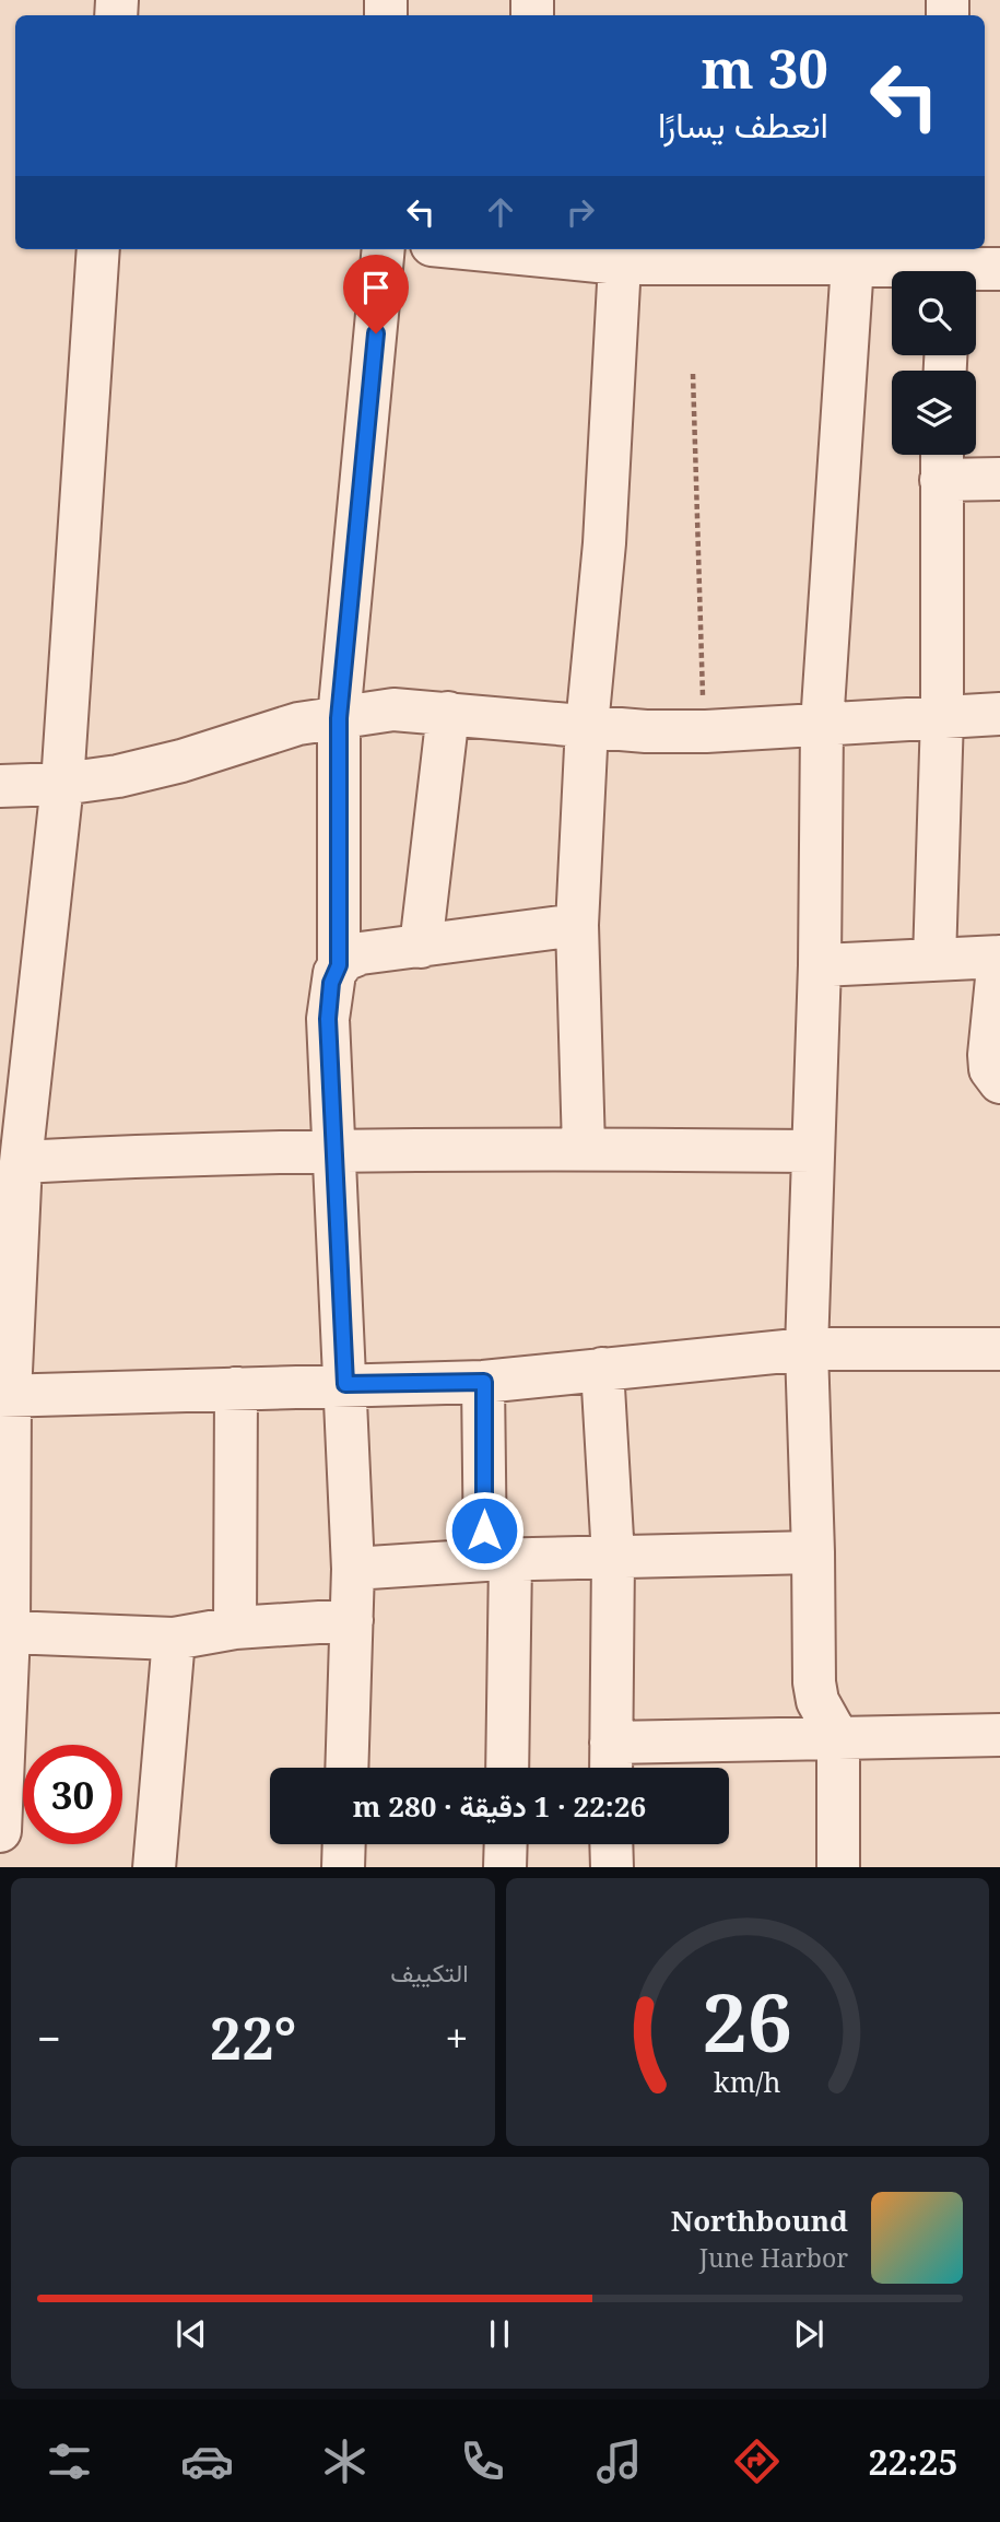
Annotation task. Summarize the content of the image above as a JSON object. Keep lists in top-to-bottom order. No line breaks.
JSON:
{"page":{"turn":["30 m","انعطف يسارًا"],"limit":"30","trip":"22:26 · 1 دقيقة · 280 m","tile":"التكييف","heat":["−","22°","+"],"song":["Northbound","June Harbor"],"tabs":"22:25","gauge":["26","km/h"]}}
